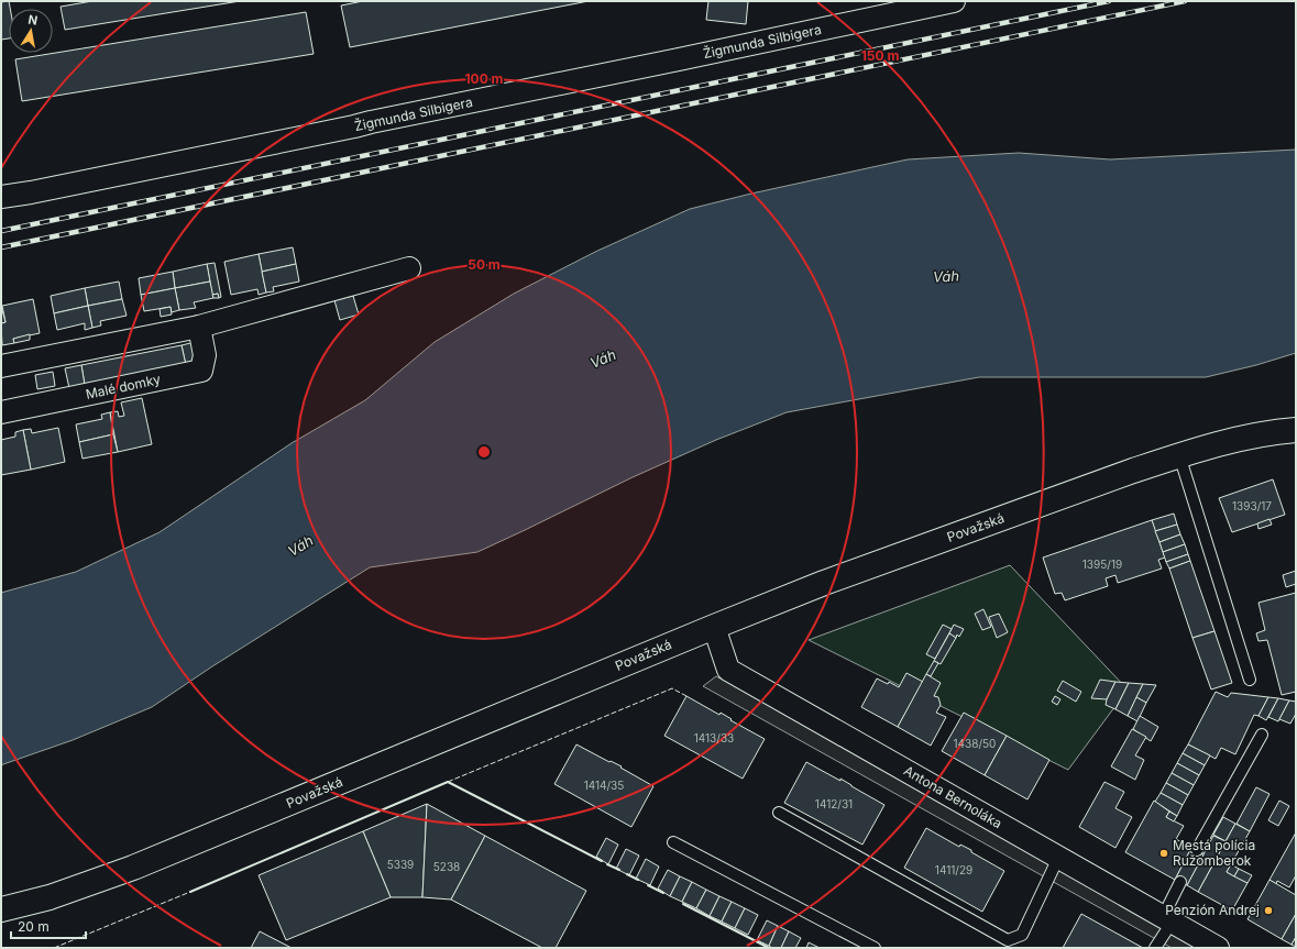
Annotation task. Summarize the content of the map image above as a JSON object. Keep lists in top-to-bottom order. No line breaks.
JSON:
{"streets":{"main road":["Považská"],"street":["Žigmunda Silbigera","Malé domky","Antona Bernoláka"]},"crossings":[["Považská","Antona Bernoláka"]],"water":["Váh"],"places":["Mestá polícia Ružomberok","Penzión Andrej"],"house_numbers":["1393/17","1395/19","1413/33","1438/50","1414/35","1412/31","5339","5238","1411/29"],"scale_bar":"20 m","north":"top","rings":["150 m","100 m","50 m"]}
